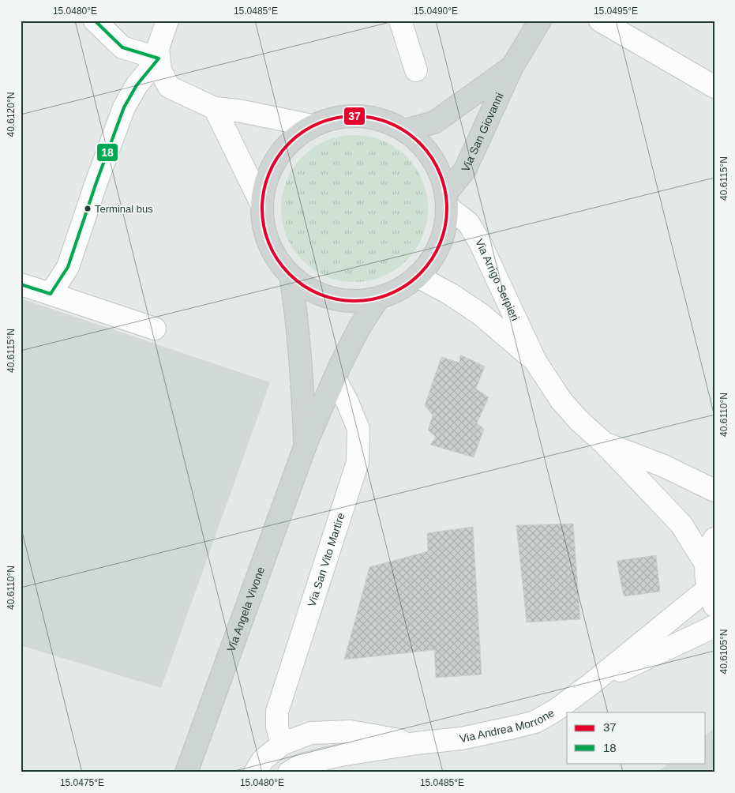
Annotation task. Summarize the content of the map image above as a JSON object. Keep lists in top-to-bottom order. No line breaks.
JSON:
{"streets":{"main road":["Via San Giovanni","Via Angela Vivone"],"street":["Via Arrigo Serpieri","Via San Vito Martire","Via Andrea Morrone"]},"crossings":[["Via San Giovanni","Via Arrigo Serpieri"],["Via San Vito Martire","Via Angela Vivone"]],"places":["Terminal bus"],"lines":["transit line 18","transit line 37"],"legend":["37","18"],"coordinates":["15.0480°E","15.0485°E","15.0490°E","15.0495°E","40.6120°N","40.6115°N","40.6110°N","40.6105°N","15.0475°E"]}
